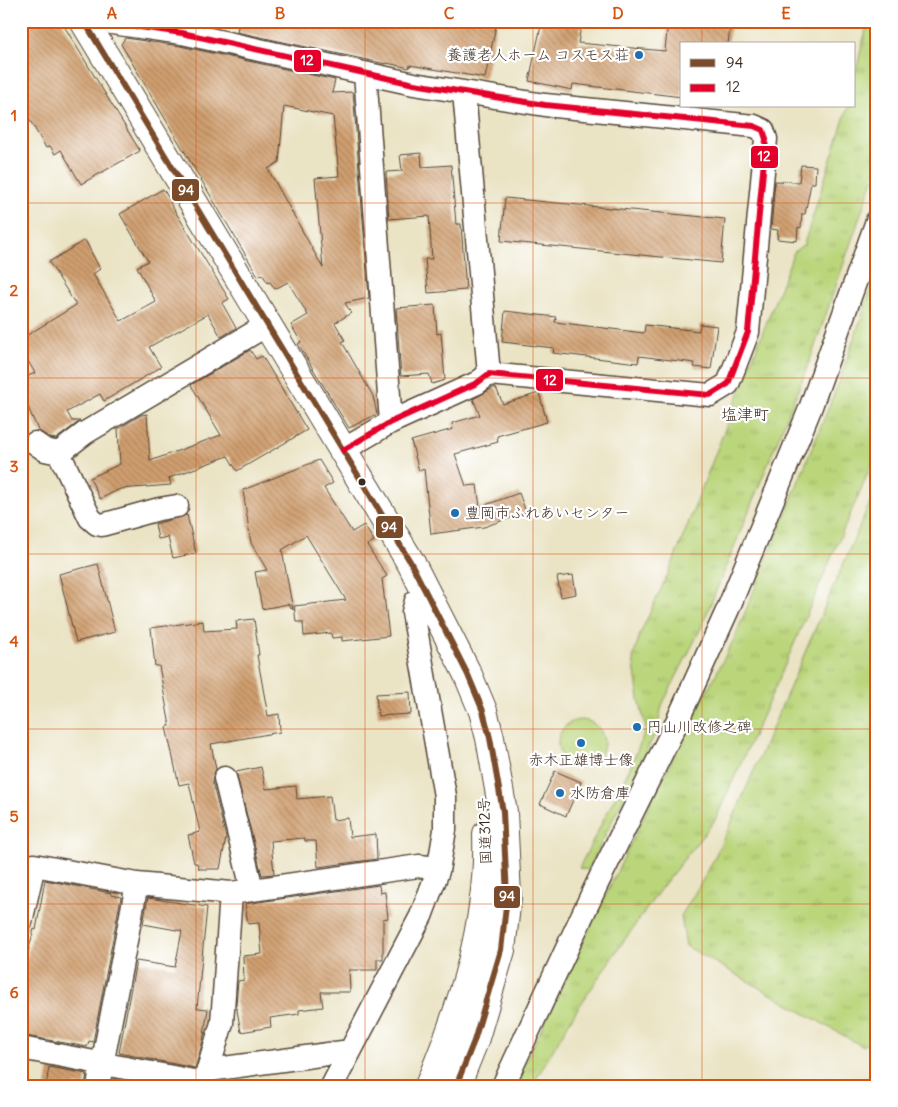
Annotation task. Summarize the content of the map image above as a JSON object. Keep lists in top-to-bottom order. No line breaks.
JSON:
{"streets":{"highway":["国道312号"]},"districts":["塩津町"],"places":["養護老人ホーム コスモス荘","豊岡市ふれあいセンター","円山川改修之碑","赤木正雄博士像","水防倉庫"],"lines":["transit line 94","transit line 12"],"legend":["94","12"],"grid":{"columns":["A","B","C","D","E"],"rows":["1","2","3","4","5","6"]}}
